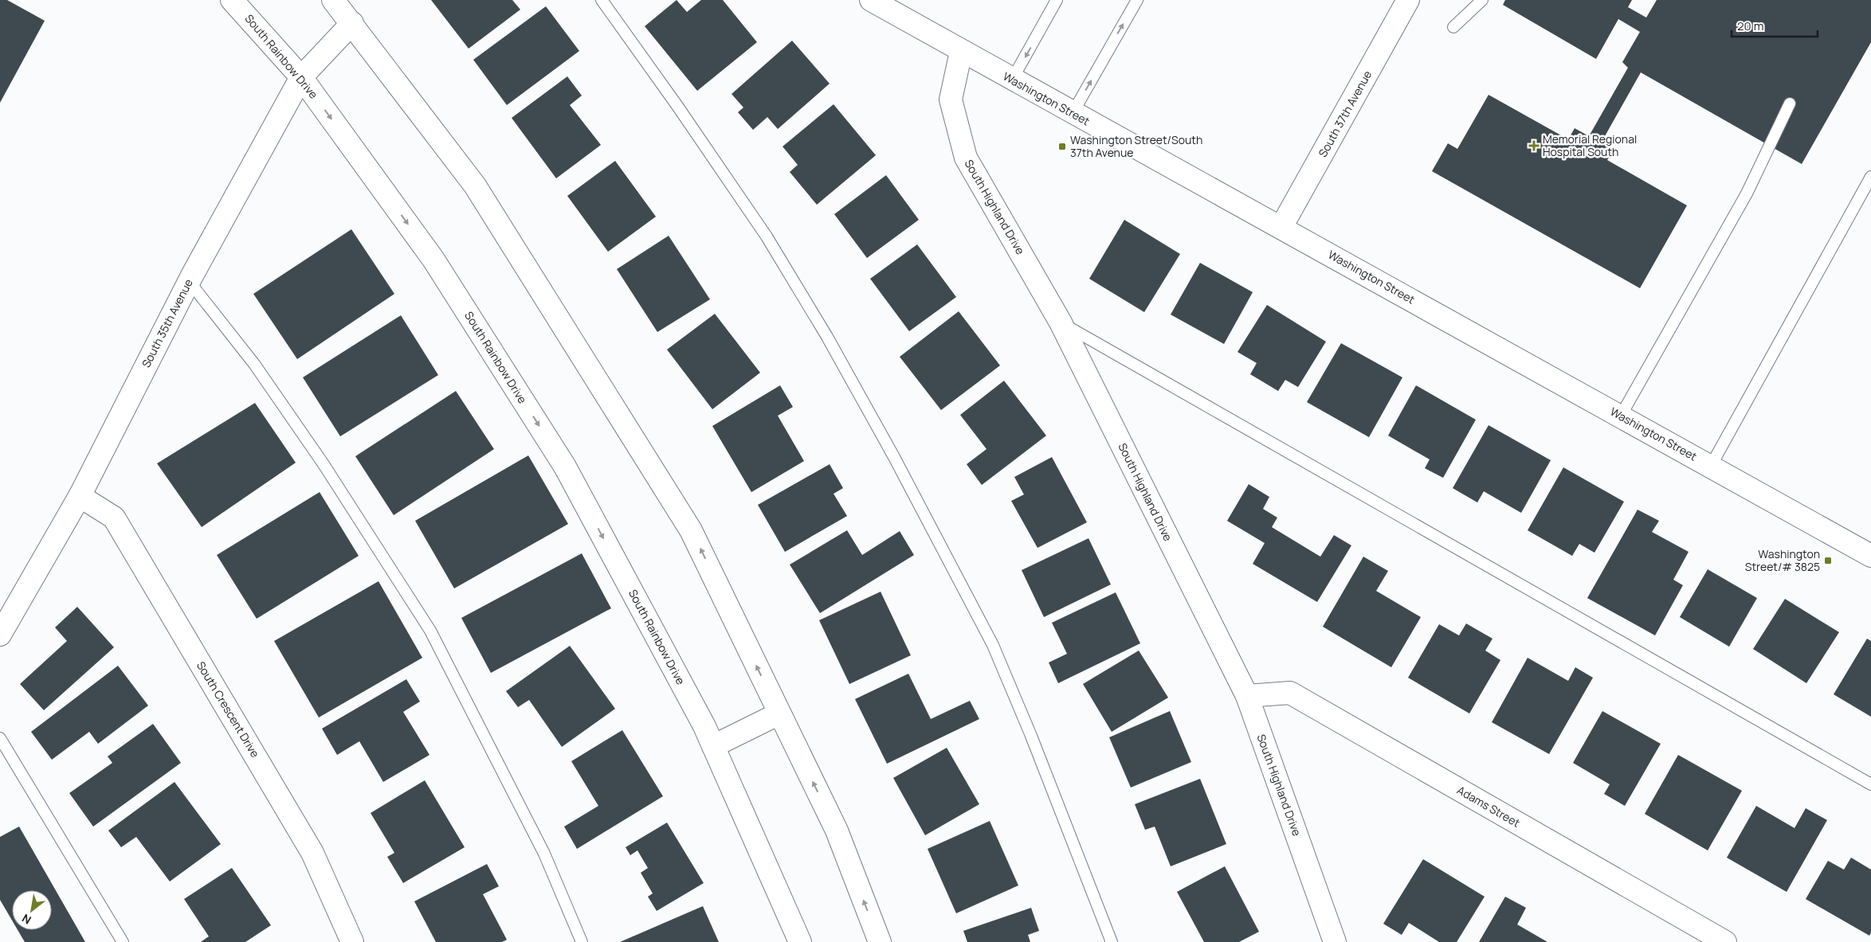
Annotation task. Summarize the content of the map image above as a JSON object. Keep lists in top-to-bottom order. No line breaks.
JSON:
{"streets":{"street":["South Rainbow Drive","Washington Street","South 37th Avenue","South Highland Drive","South 35th Avenue","South Crescent Drive","Adams Street"]},"crossings":[["South Rainbow Drive","South 35th Avenue"],["Washington Street","South 37th Avenue"],["Washington Street","South Highland Drive"],["South Highland Drive","Adams Street"],["South 35th Avenue","South Crescent Drive"]],"places":{"health":["Memorial Regional Hospital South"],"transit":["Washington Street/South 37th Avenue","Washington Street/# 3825"]},"scale_bar":"20 m","north":"bottom left"}
